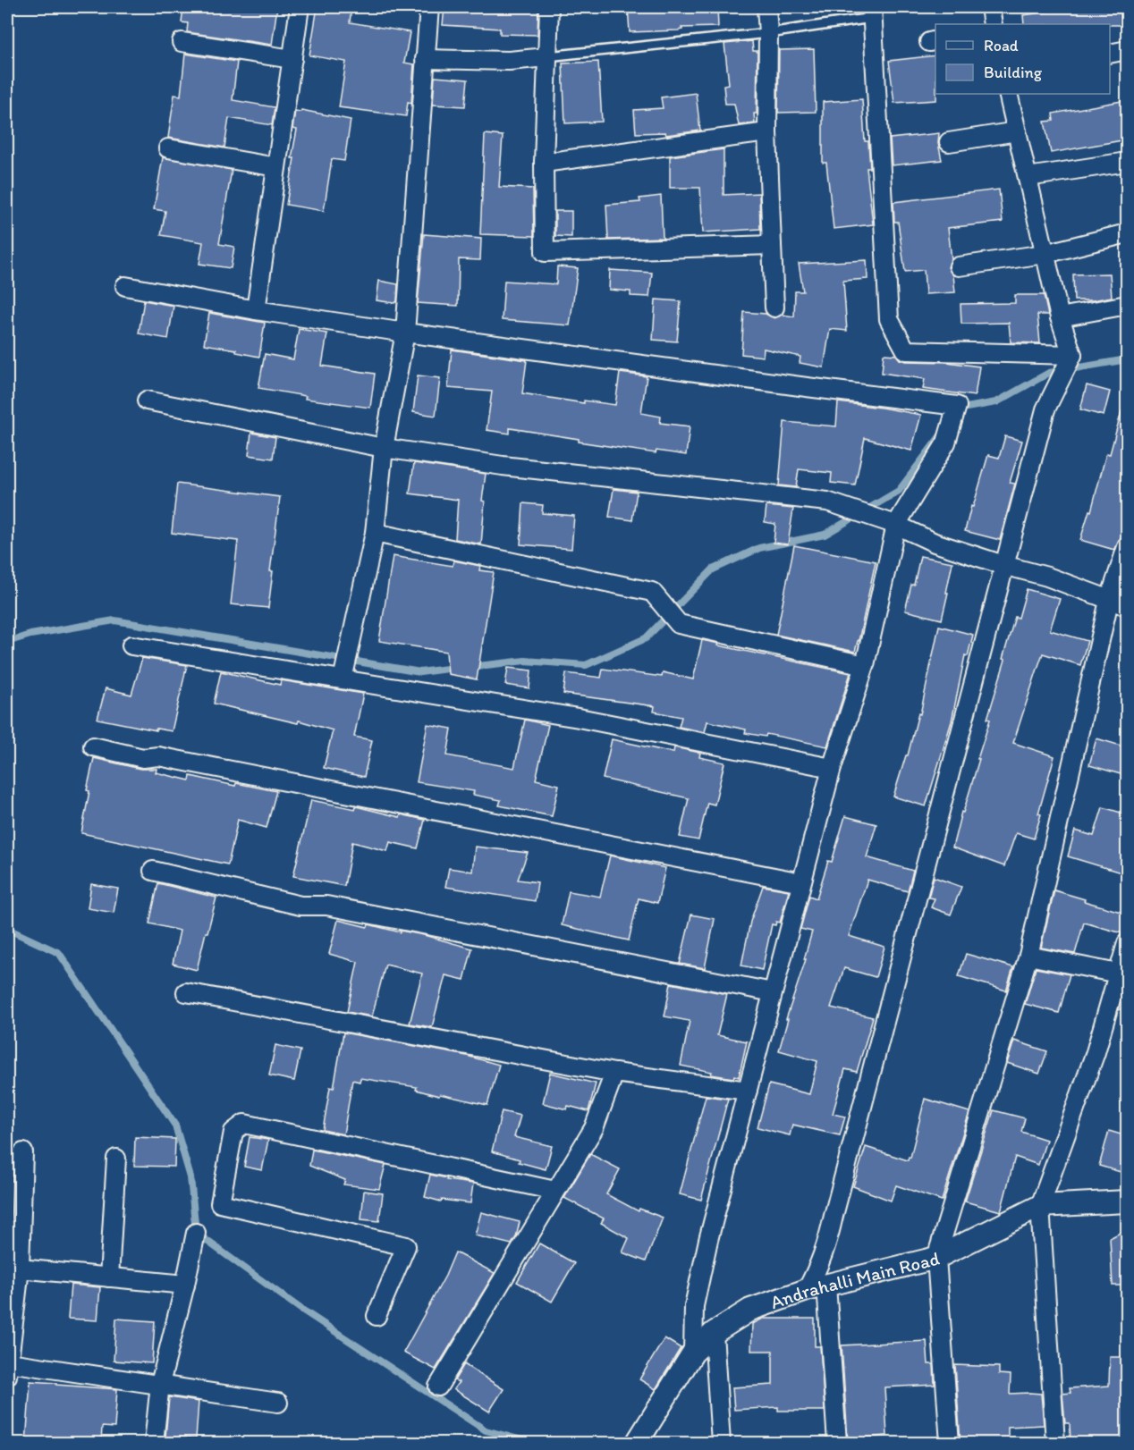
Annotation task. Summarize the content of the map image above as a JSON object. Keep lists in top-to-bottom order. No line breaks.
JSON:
{"streets":{"street":["Andrahalli Main Road"]},"legend":["Road","Building"]}
